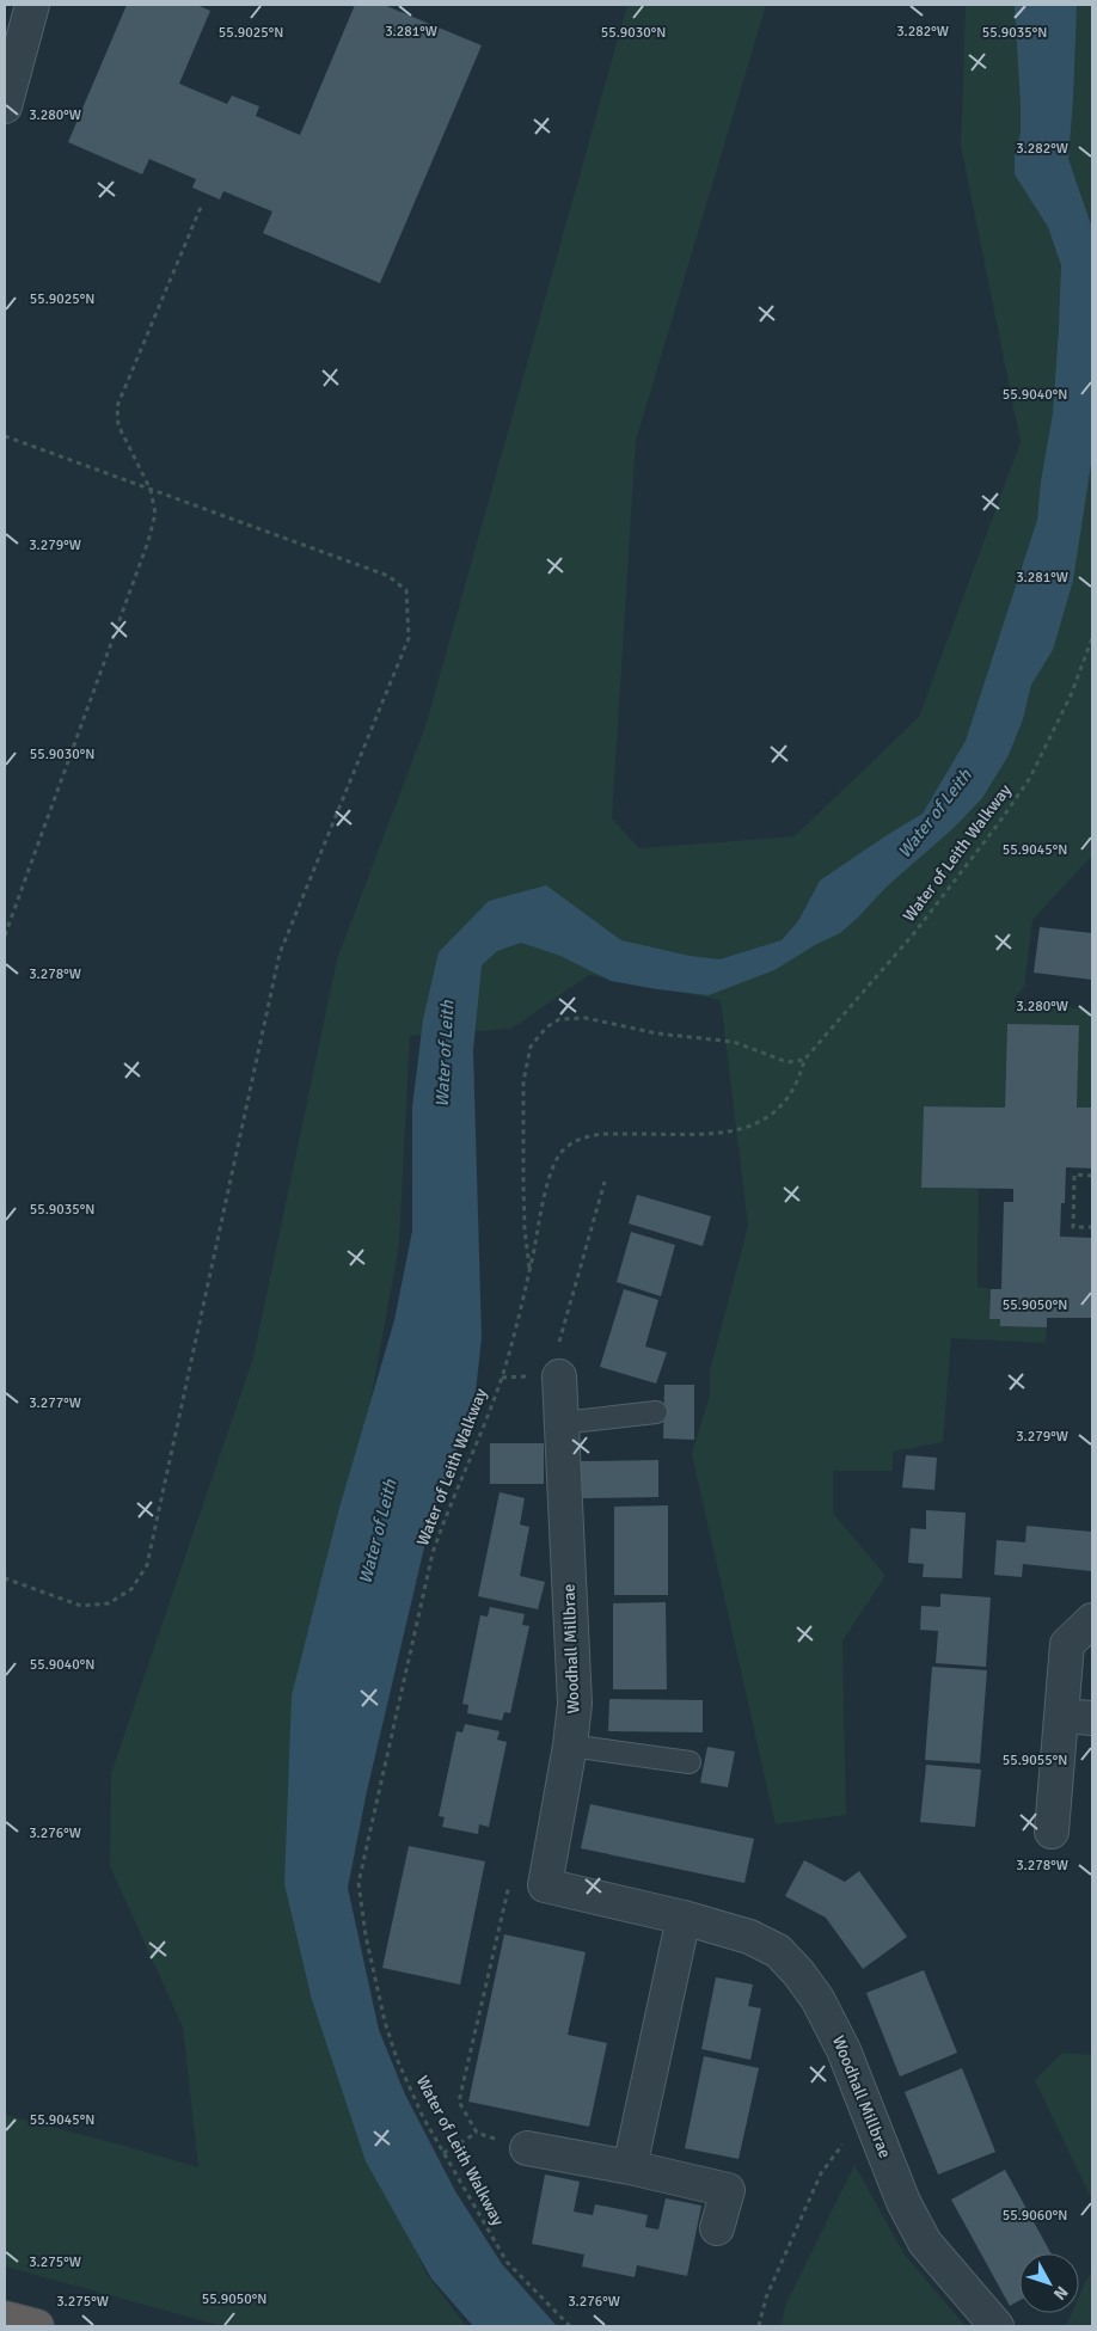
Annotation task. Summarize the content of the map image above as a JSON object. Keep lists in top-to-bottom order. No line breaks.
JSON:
{"streets":{"street":["Woodhall Millbrae"],"path":["Water of Leith Walkway"]},"water":["Water of Leith"],"north":"bottom right","coordinates":["3.281°W","3.282°W","55.9025°N","55.9030°N","55.9035°N","3.280°W","55.9040°N","3.279°W","55.9045°N","3.278°W","55.9050°N","3.277°W","55.9055°N","3.276°W","55.9060°N","3.275°W"]}
